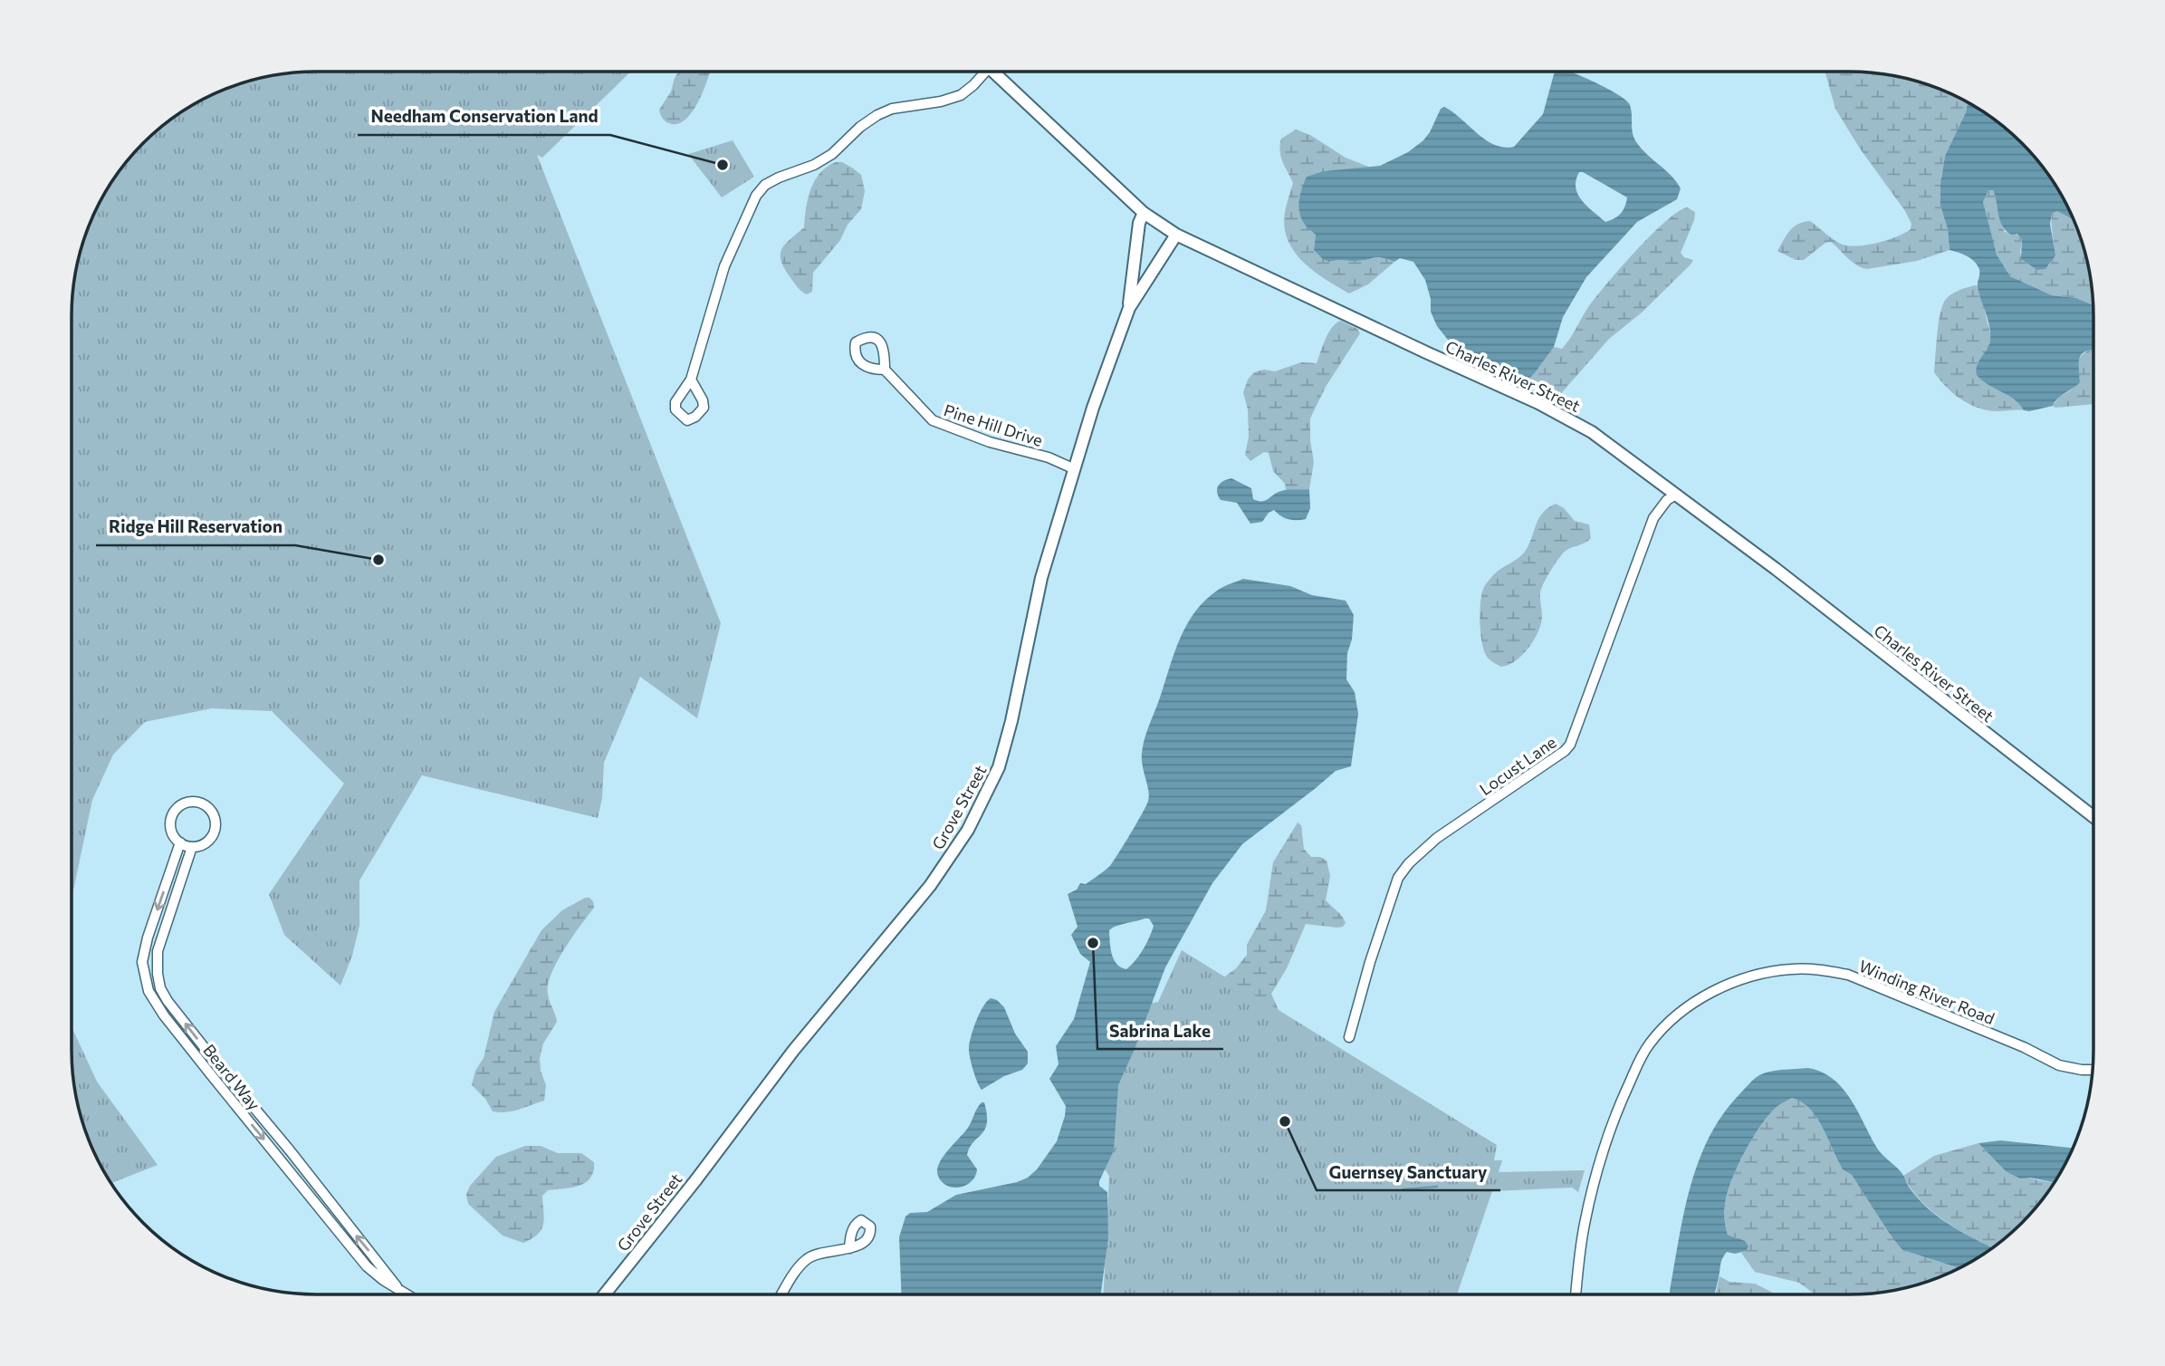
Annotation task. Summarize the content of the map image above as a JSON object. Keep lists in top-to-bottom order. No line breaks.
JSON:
{"streets":{"street":["Charles River Street","Pine Hill Drive","Locust Lane","Grove Street","Winding River Road","Beard Way"]},"crossings":[["Charles River Street","Locust Lane"],["Charles River Street","Grove Street"],["Pine Hill Drive","Grove Street"]],"places":["Needham Conservation Land","Ridge Hill Reservation","Sabrina Lake","Guernsey Sanctuary"]}
